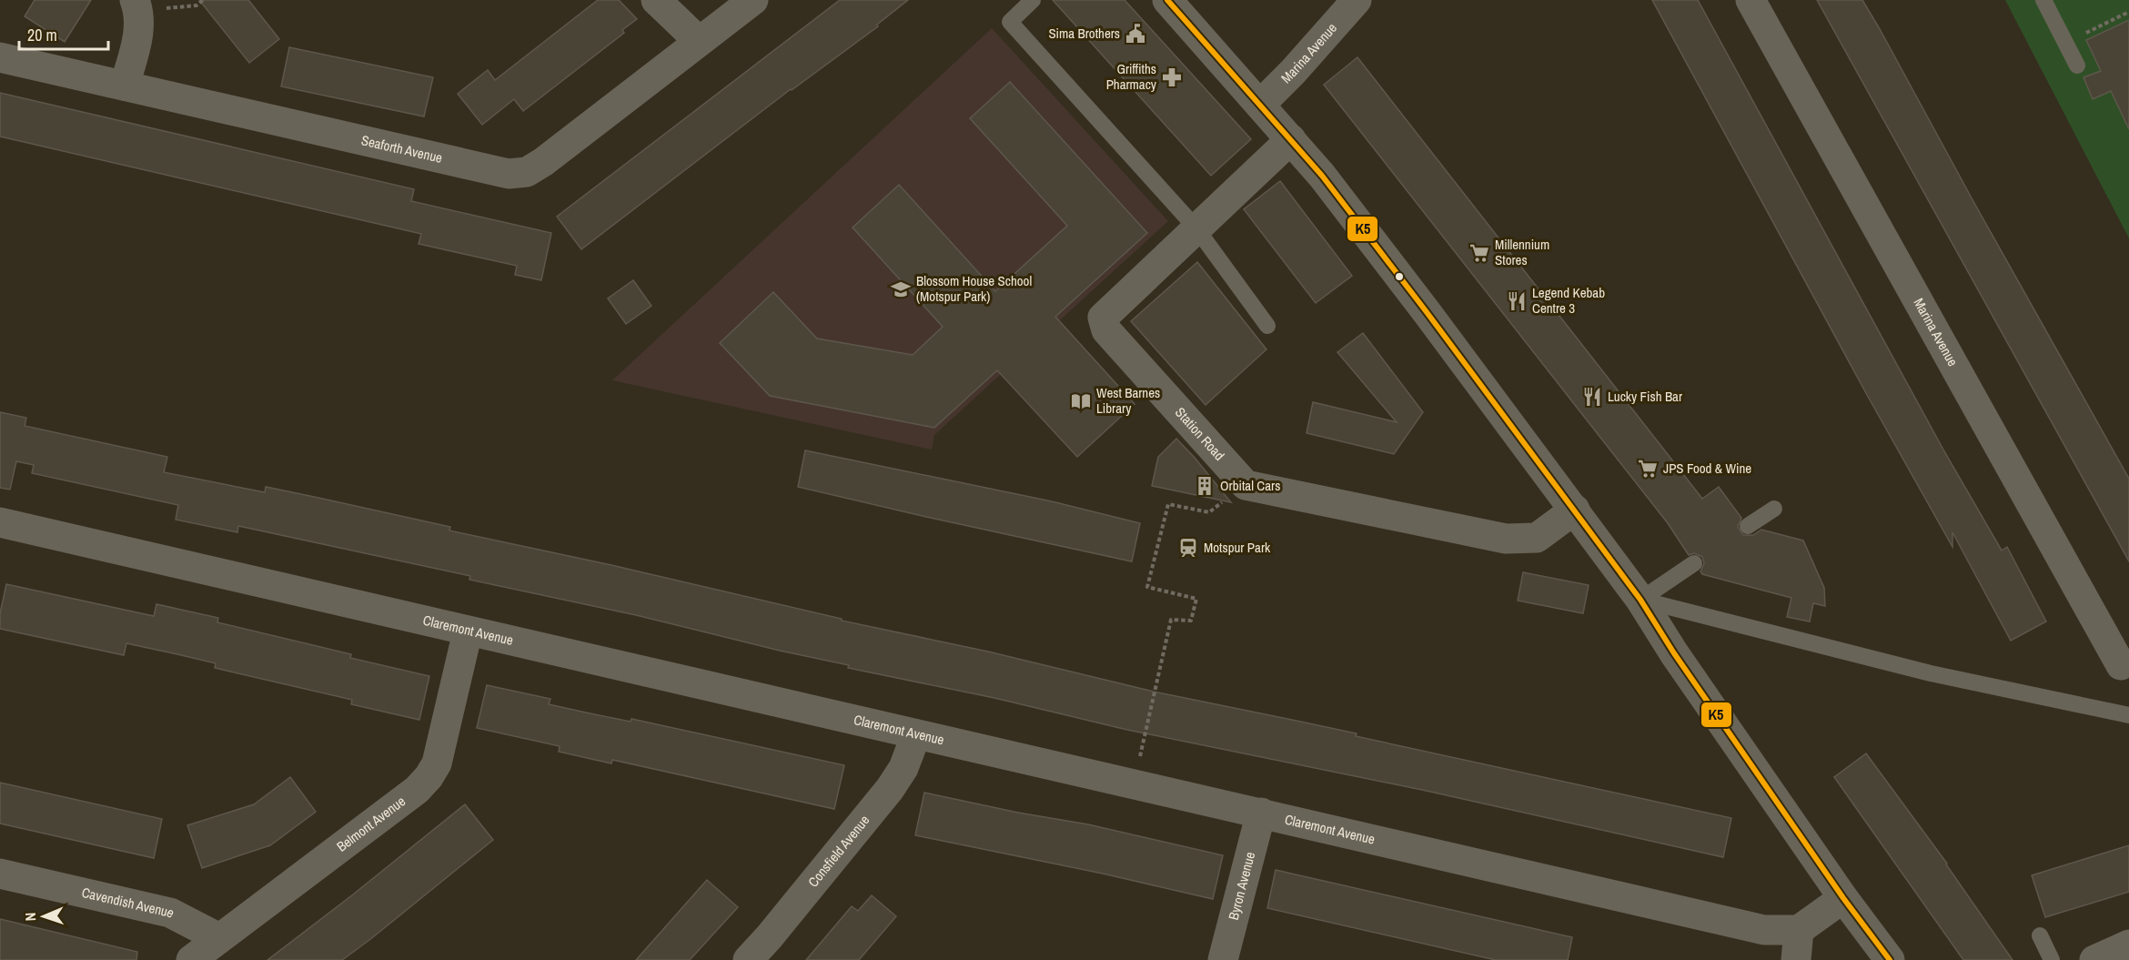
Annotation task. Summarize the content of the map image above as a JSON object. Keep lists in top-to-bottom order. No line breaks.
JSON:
{"streets":{"street":["Marina Avenue","Seaforth Avenue","Station Road","Claremont Avenue","Belmont Avenue","Consfield Avenue","Byron Avenue","Cavendish Avenue"]},"crossings":[["Claremont Avenue","Belmont Avenue"],["Claremont Avenue","Consfield Avenue"],["Claremont Avenue","Byron Avenue"],["Belmont Avenue","Cavendish Avenue"]],"places":{"public building":["Sima Brothers"],"pharmacy":["Griffiths Pharmacy"],"supermarket":["Millennium Stores","JPS Food & Wine"],"school or university":["Blossom House School (Motspur Park)"],"restaurant":["Legend Kebab Centre 3","Lucky Fish Bar"],"library":["West Barnes Library"],"building":["Orbital Cars"],"station":["Motspur Park"]},"lines":["transit line K5"],"scale_bar":"20 m","north":"left"}
